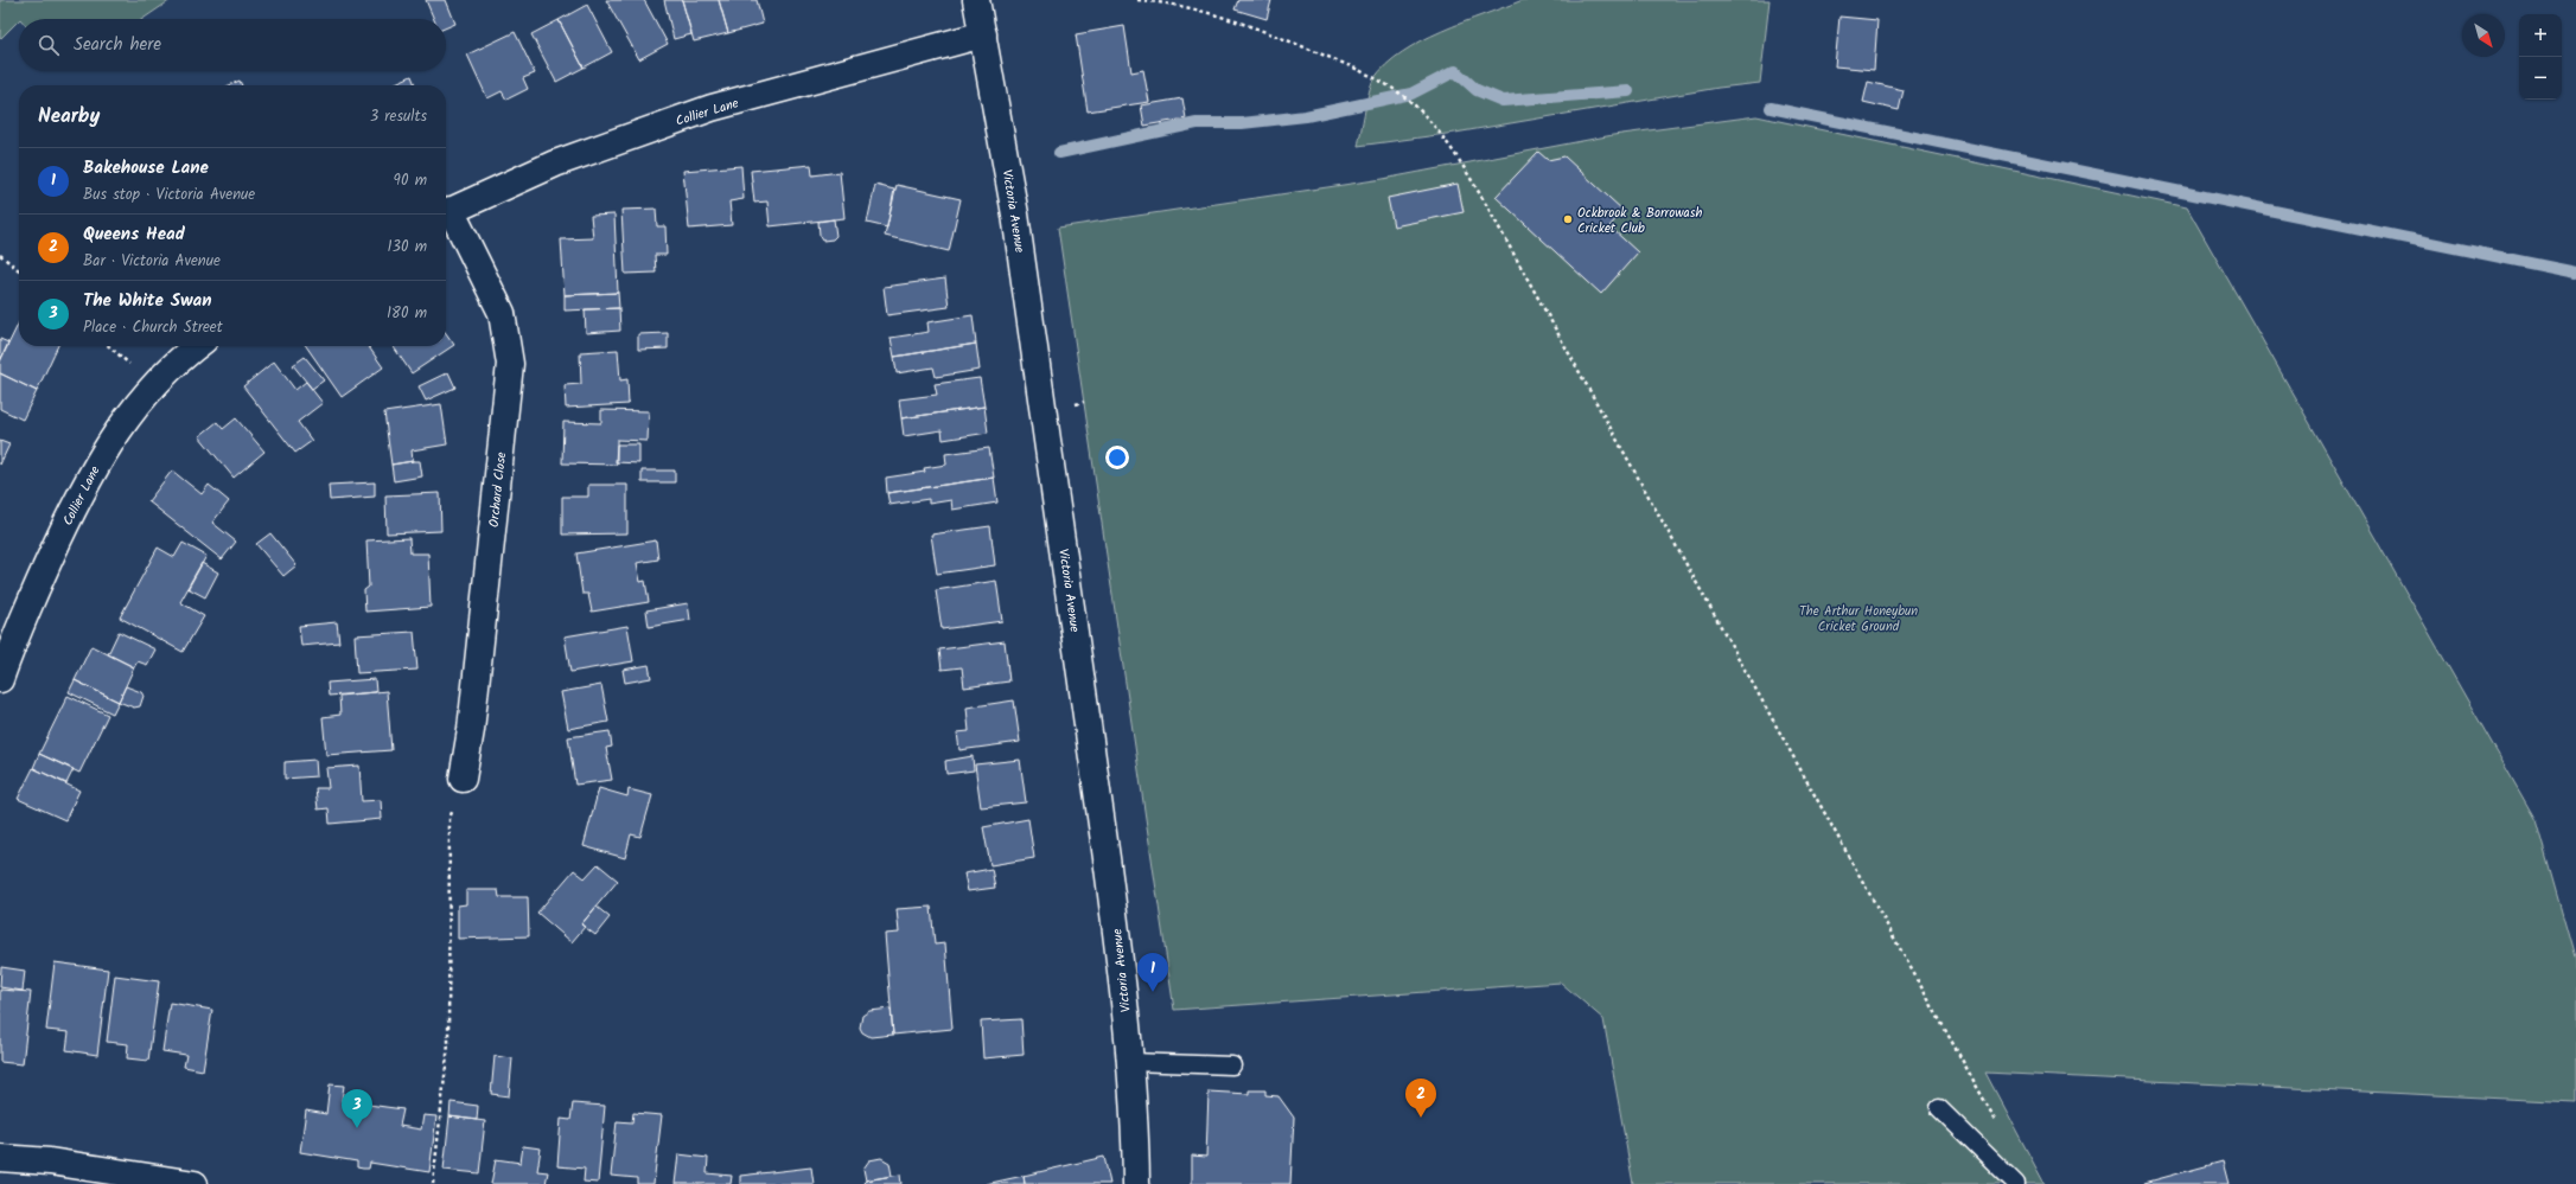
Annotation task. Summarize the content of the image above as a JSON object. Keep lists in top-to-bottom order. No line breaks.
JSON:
{"streets":{"street":["Collier Lane","Victoria Avenue","Orchard Close"]},"crossings":[["Collier Lane","Victoria Avenue"],["Collier Lane","Orchard Close"]],"parks":["The Arthur Honeybun Cricket Ground"],"places":["Ockbrook & Borrowash Cricket Club"],"north":"bottom right","page":{"map_buttons":["+","−"],"search":"Search here","heading":["Nearby","3 results"],"list":[{"mark":"1","name":"Bakehouse Lane","note":"Bus stop · Victoria Avenue","value":"90 m"},{"mark":"2","name":"Queens Head","note":"Bar · Victoria Avenue","value":"130 m"},{"mark":"3","name":"The White Swan","note":"Place · Church Street","value":"180 m"}],"pins":["1","2","3"]}}
